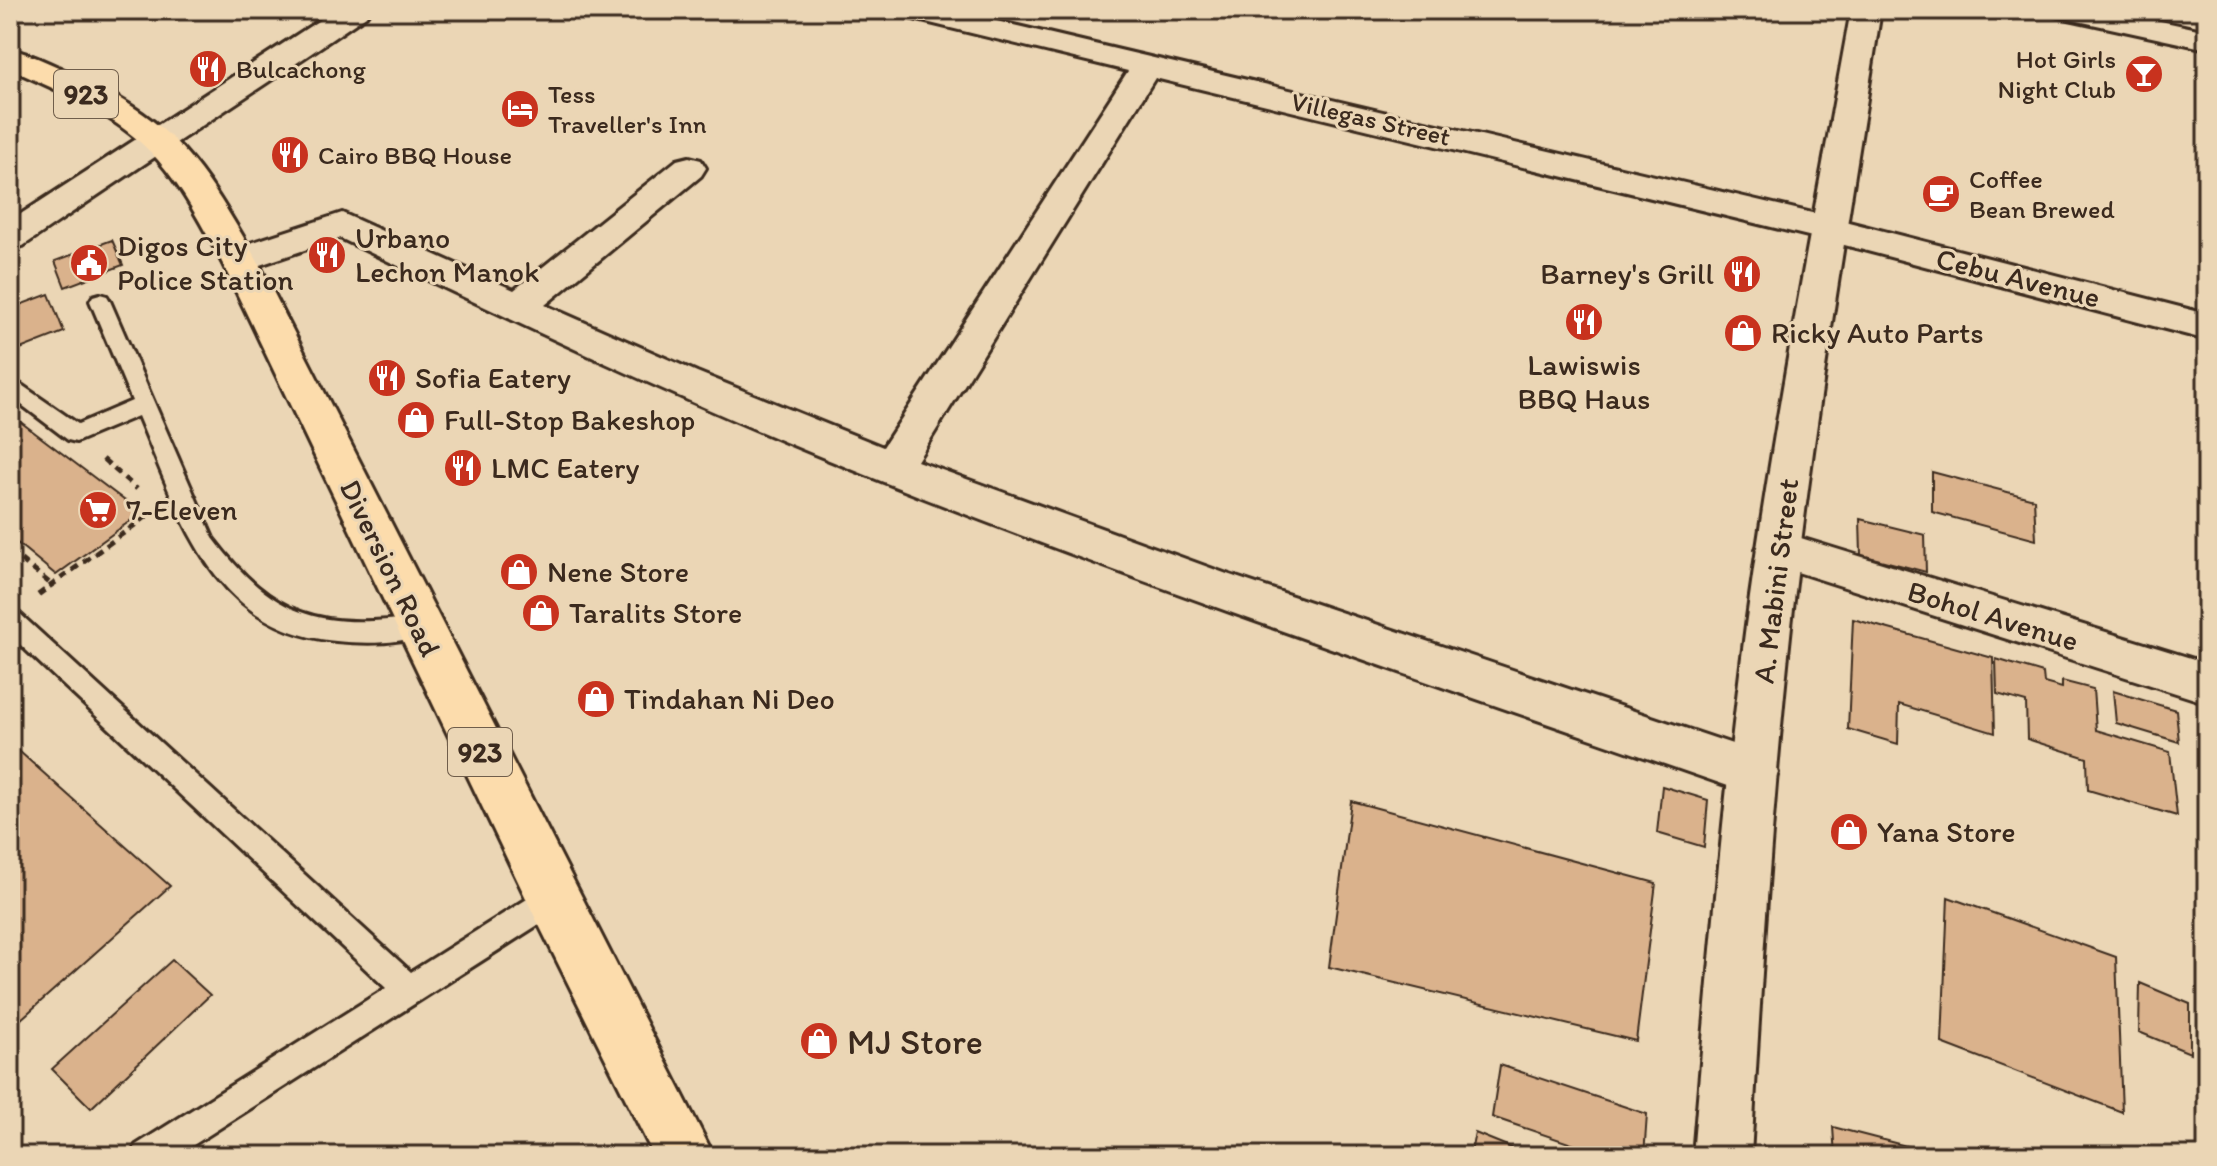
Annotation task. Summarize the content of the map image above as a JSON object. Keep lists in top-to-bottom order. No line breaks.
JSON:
{"streets":{"highway":["923","Diversion Road"],"street":["Villegas Street","Cebu Avenue","A. Mabini Street","Bohol Avenue"]},"crossings":[["Villegas Street","Cebu Avenue"],["Villegas Street","A. Mabini Street"],["Cebu Avenue","A. Mabini Street"],["A. Mabini Street","Bohol Avenue"]],"places":{"restaurant":["Bulcachong","Cairo BBQ House","Urbano Lechon Manok","Barney's Grill","Lawiswis BBQ Haus","Sofia Eatery","LMC Eatery"],"bar":["Hot Girls Night Club"],"hotel":["Tess Traveller's Inn"],"cafe":["Coffee Bean Brewed"],"public building":["Digos City Police Station"],"shop":["Ricky Auto Parts","Full-Stop Bakeshop","Nene Store","Taralits Store","Tindahan Ni Deo","Yana Store","MJ Store"],"supermarket":["7-Eleven"]}}
